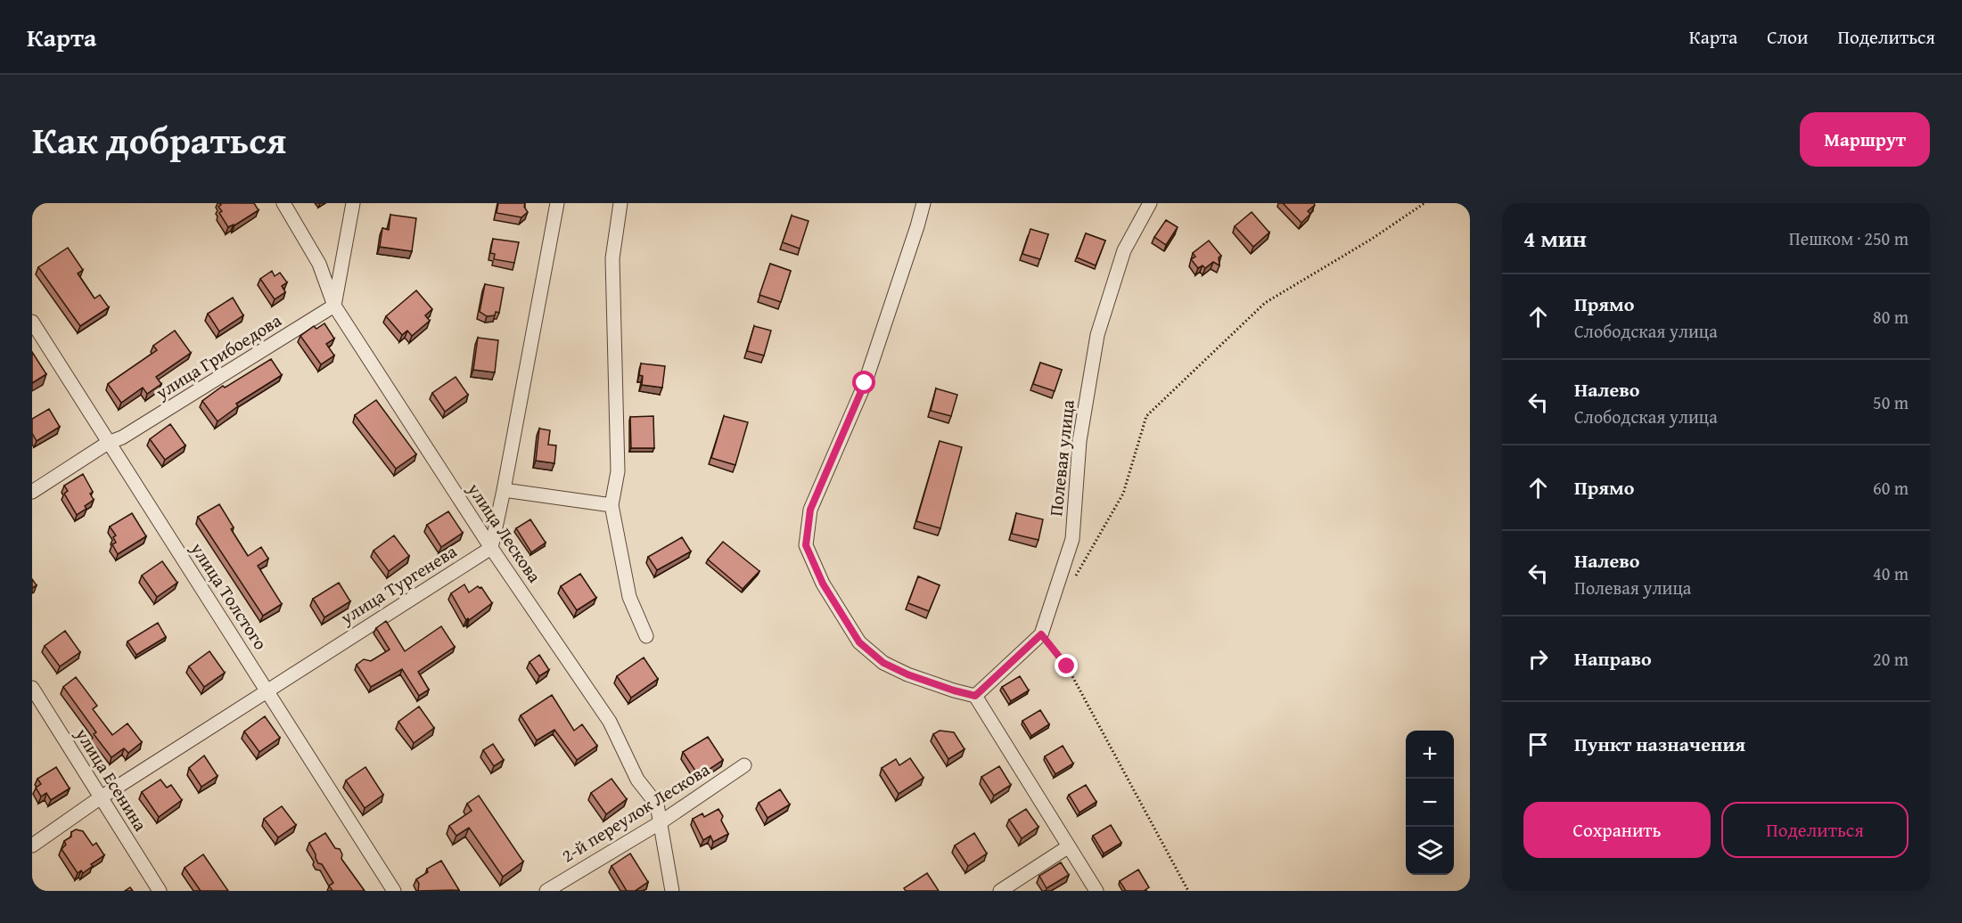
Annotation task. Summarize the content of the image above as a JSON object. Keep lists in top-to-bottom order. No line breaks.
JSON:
{"streets":{"street":["улица Грибоедова","Полевая улица","улица Лескова","улица Тургенева","улица Толстого","улица Есенина","2-й переулок Лескова"]},"crossings":[["улица Грибоедова","улица Лескова"],["улица Грибоедова","улица Толстого"],["улица Лескова","улица Тургенева"],["улица Лескова","2-й переулок Лескова"],["улица Тургенева","улица Толстого"],["улица Тургенева","улица Есенина"]],"page":{"header":"Карта","nav":["Карта","Слои","Поделиться"],"title":"Как добраться","buttons":["Маршрут",["Сохранить","Поделиться"]],"heading":["4 мин","Пешком · 250 m"],"list":[["Прямо","Слободская улица","80 m"],["Налево","Слободская улица","50 m"],["Прямо","60 m"],["Налево","Полевая улица","40 m"],["Направо","20 m"],"Пункт назначения"],"map_buttons":["+","−"]}}
